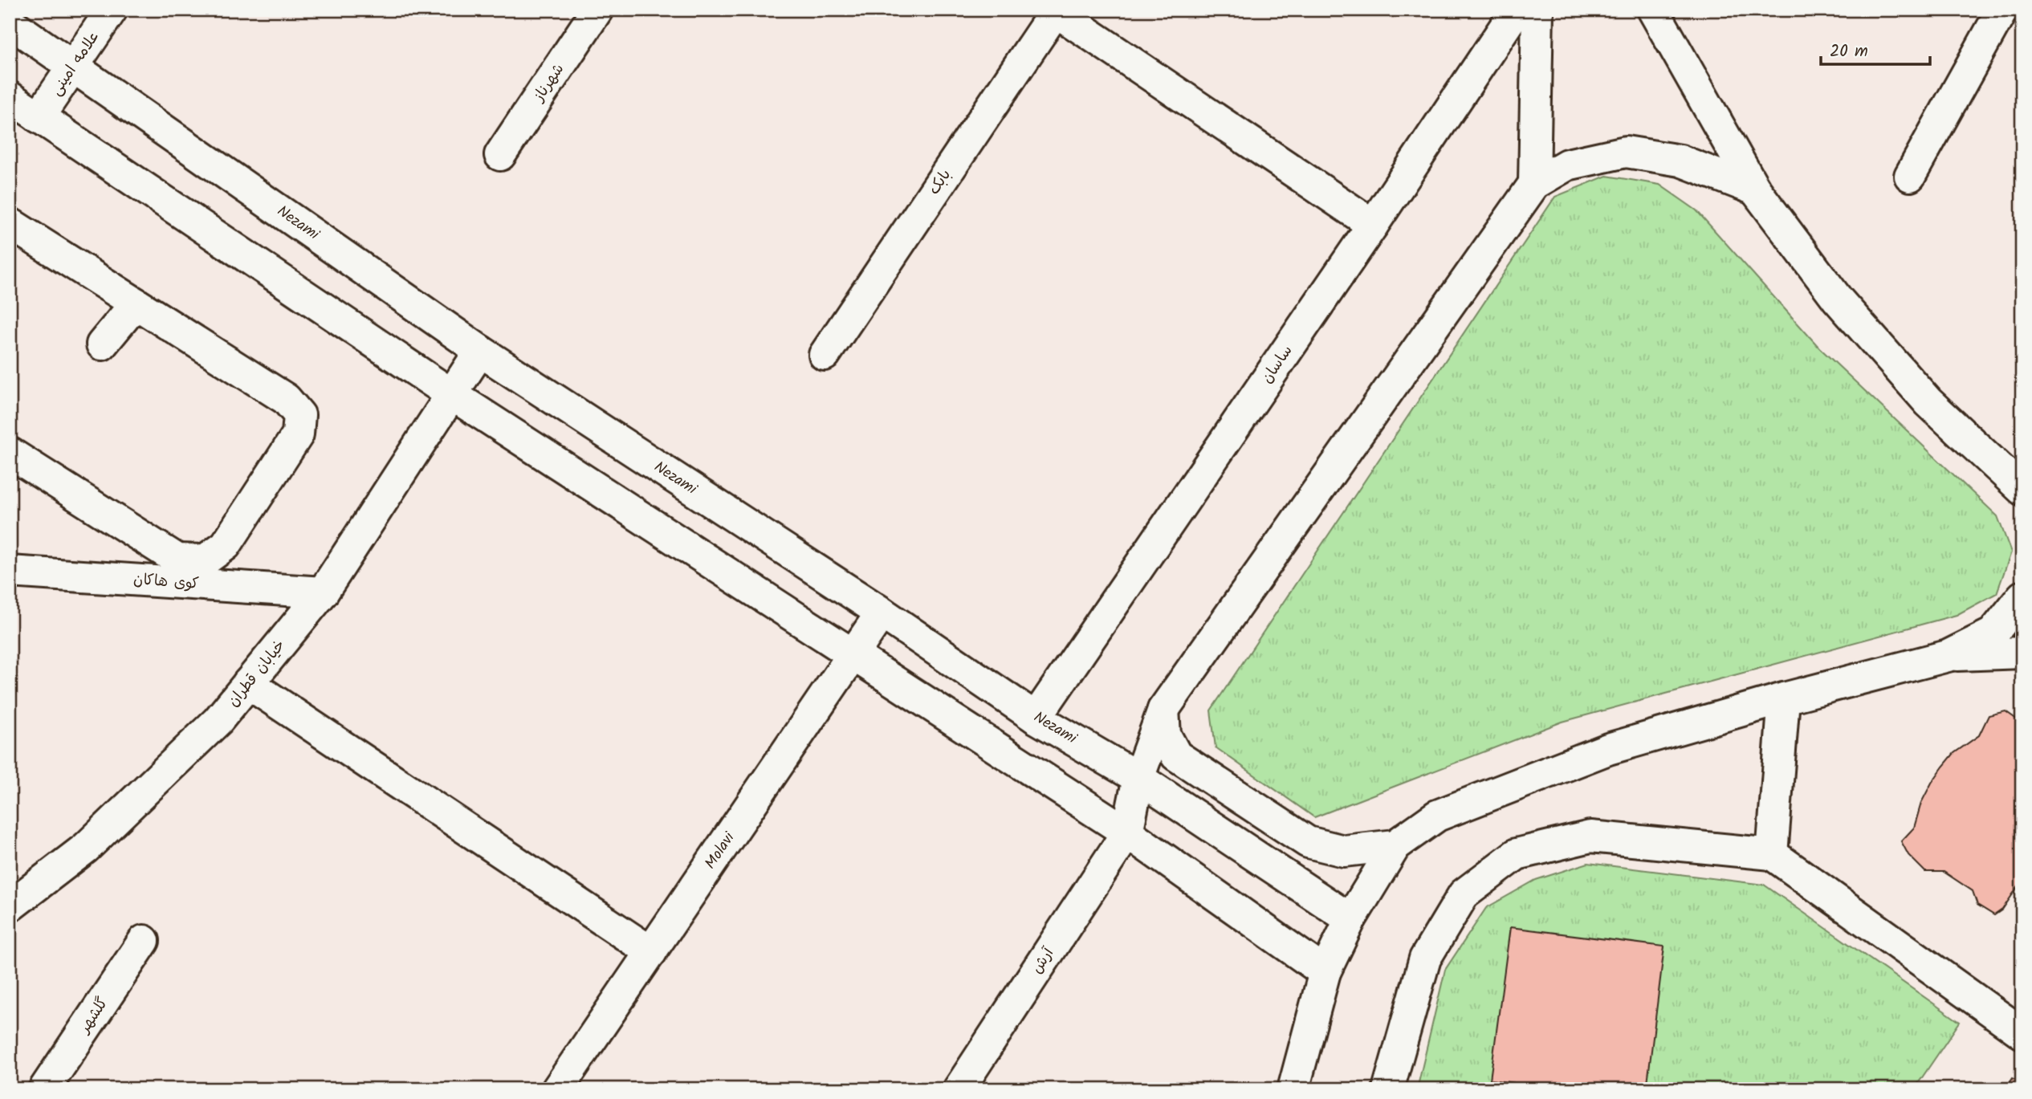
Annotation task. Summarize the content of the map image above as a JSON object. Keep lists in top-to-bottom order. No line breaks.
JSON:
{"streets":{"street":["علامه امینی","شهرناز","بابک","Nezami","ساسان","کوی هاکان","خیابان قطران","Molavi","آرش","گلشهر"]},"crossings":[["علامه امینی","Nezami"],["Nezami","ساسان"],["Nezami","خیابان قطران"],["Nezami","Molavi"],["کوی هاکان","خیابان قطران"]],"scale_bar":"20 m"}
